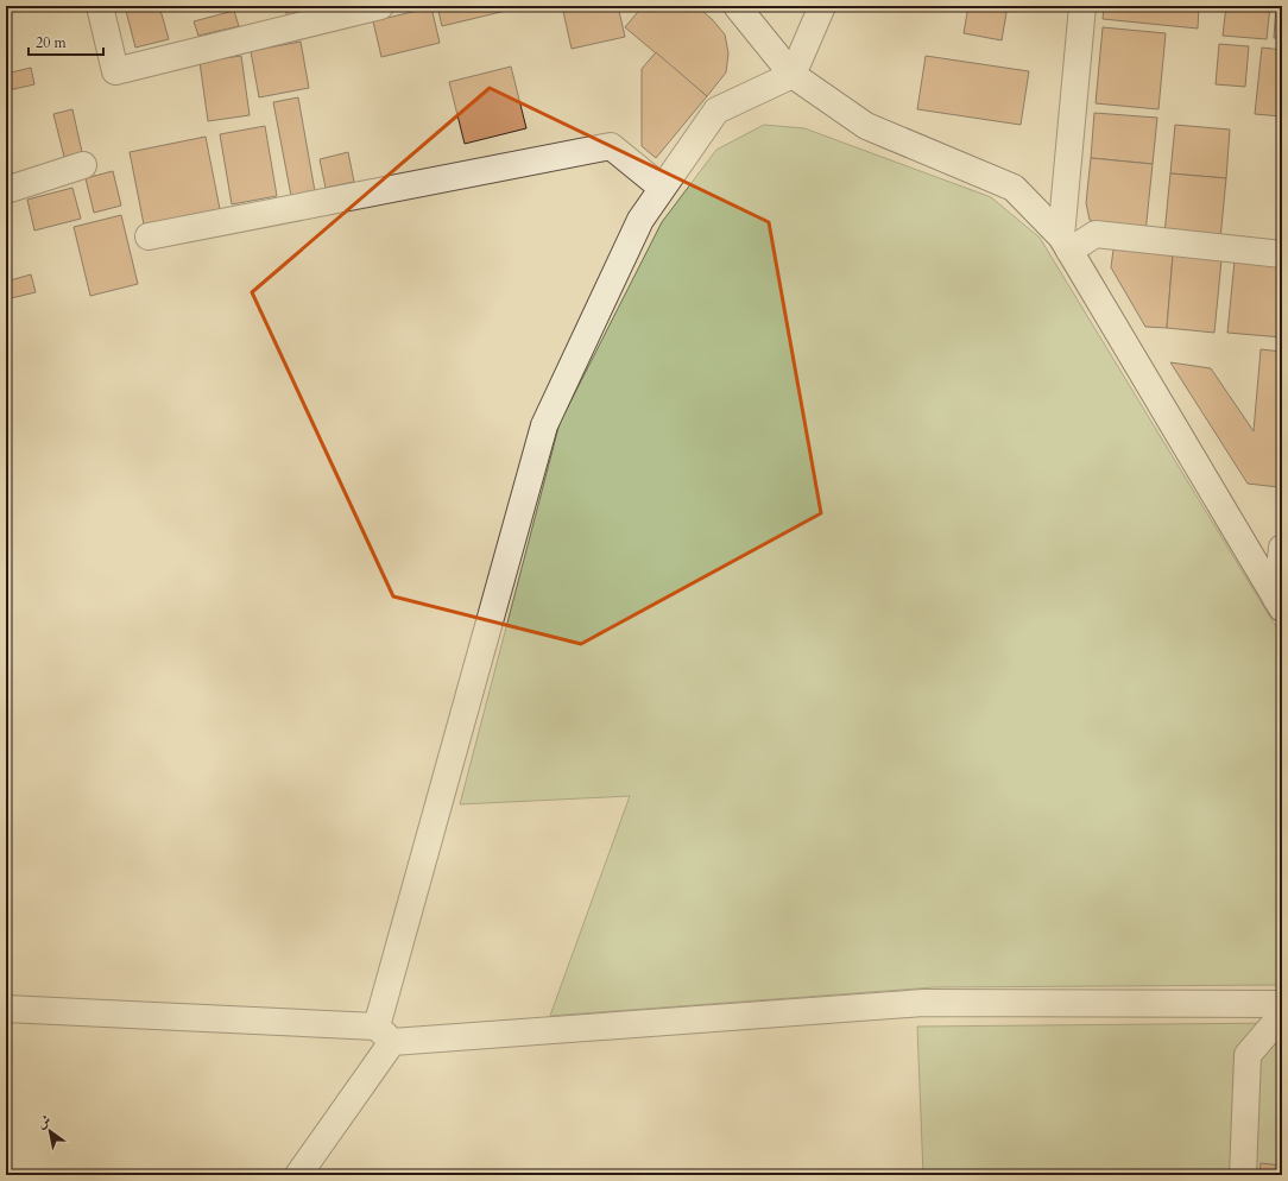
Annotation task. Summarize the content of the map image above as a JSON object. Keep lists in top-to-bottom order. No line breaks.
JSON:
{"scale_bar":"20 m","north":"top left"}
